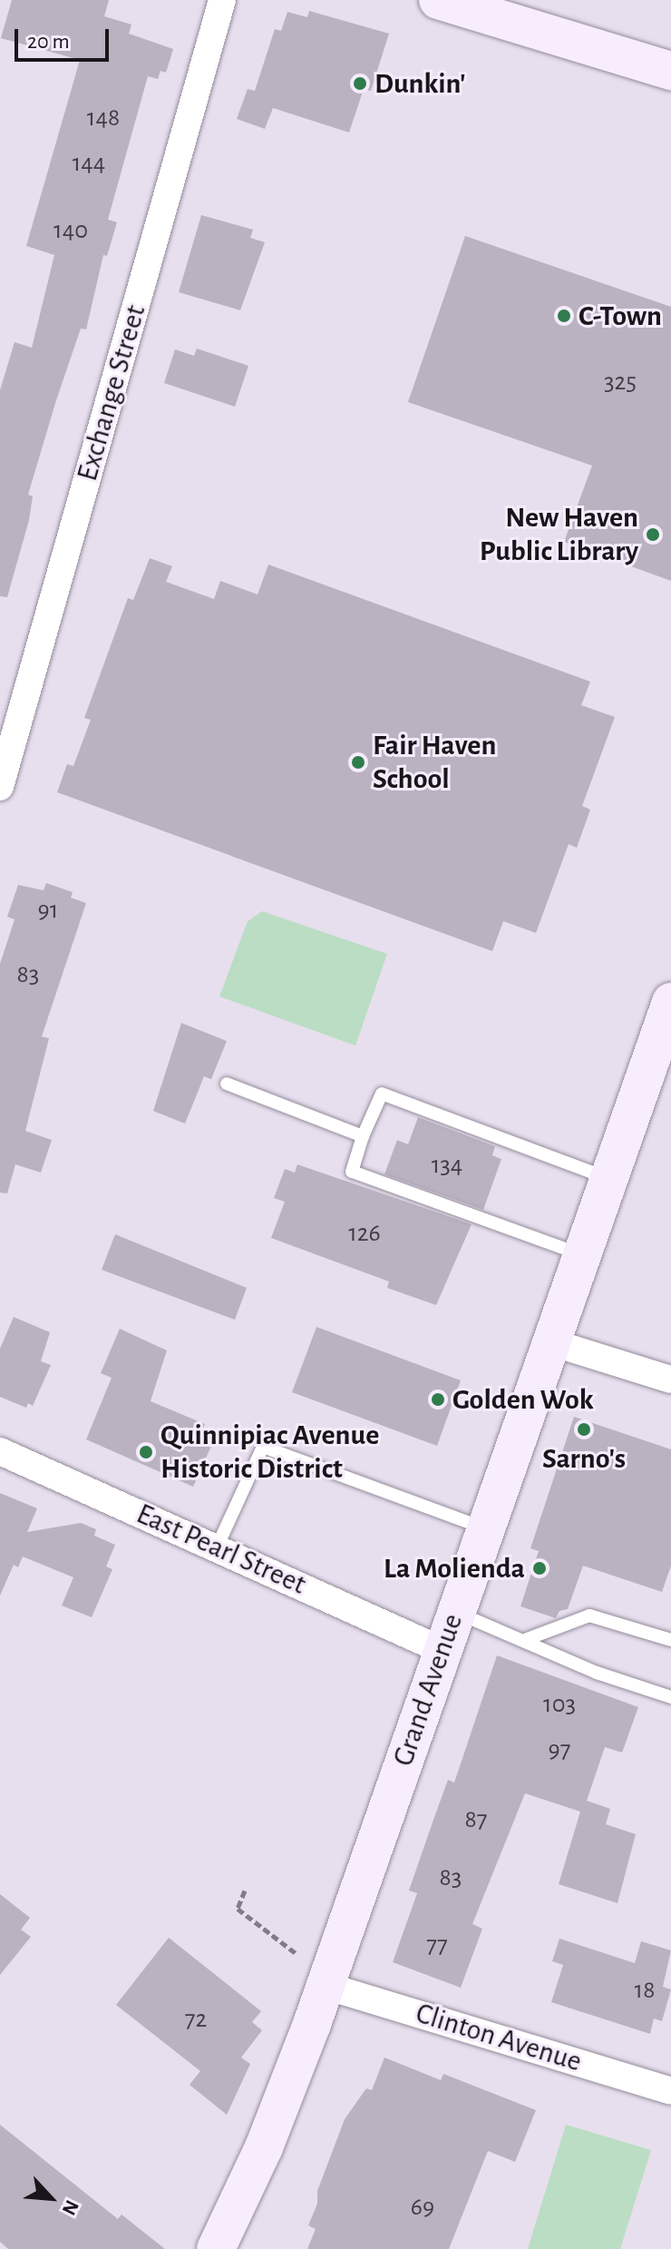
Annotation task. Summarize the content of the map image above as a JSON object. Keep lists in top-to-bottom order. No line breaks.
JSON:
{"streets":{"main road":["Grand Avenue"],"street":["Exchange Street","East Pearl Street","Clinton Avenue"]},"crossings":[["East Pearl Street","Grand Avenue"],["Grand Avenue","Clinton Avenue"]],"places":["Dunkin'","C-Town","New Haven Public Library","Fair Haven School","Golden Wok","Sarno's","Quinnipiac Avenue Historic District","La Molienda"],"house_numbers":["148","144","140","325","91","83","134","126","103","97","87","83","77","18","72","69"],"scale_bar":"20 m","north":"bottom right"}
